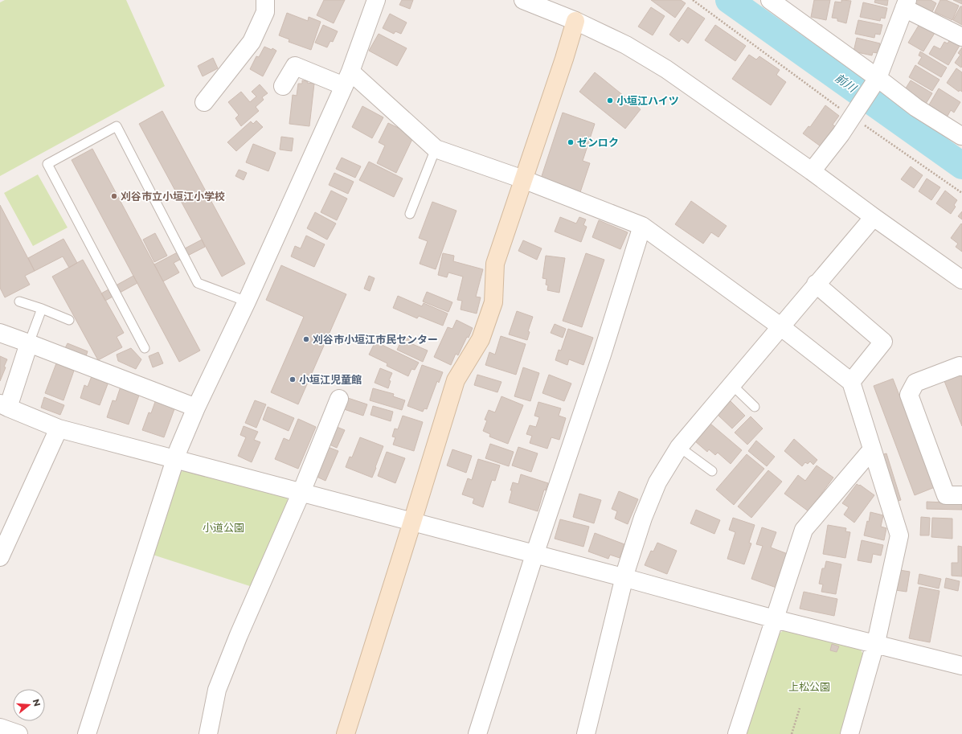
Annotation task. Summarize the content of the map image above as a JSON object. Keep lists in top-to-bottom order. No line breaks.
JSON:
{"water":["前川"],"parks":["小道公園","上松公園"],"places":["小垣江ハイツ","ゼンロク","刈谷市立小垣江小学校","刈谷市小垣江市民センター","小垣江児童館"],"north":"right"}
